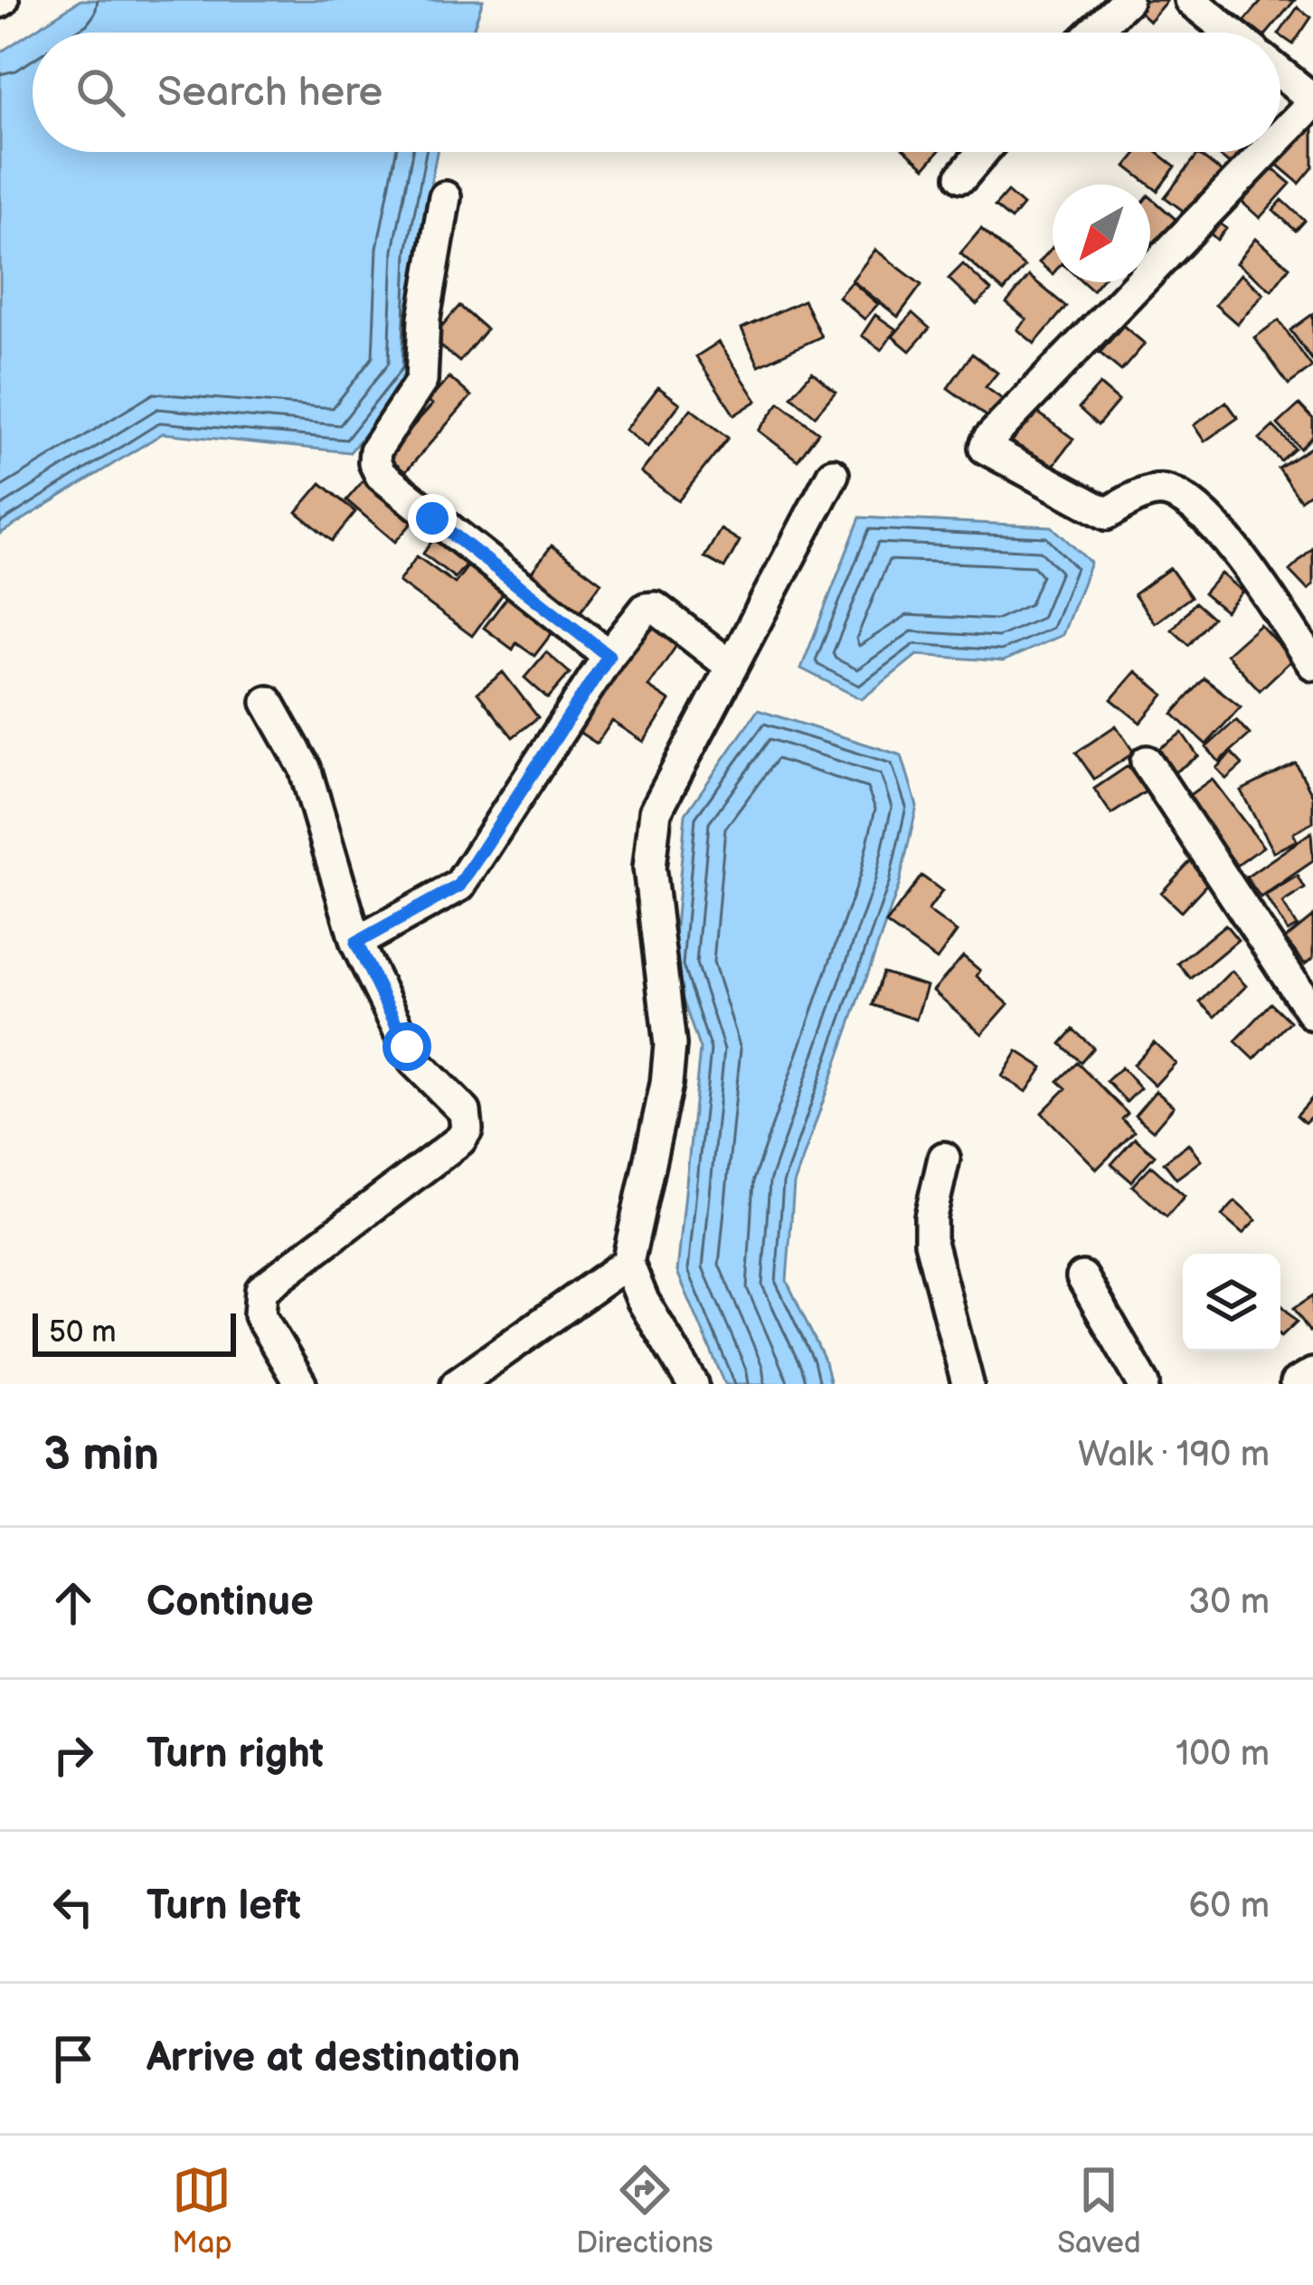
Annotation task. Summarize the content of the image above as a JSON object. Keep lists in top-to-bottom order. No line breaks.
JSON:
{"scale_bar":"50 m","north":"bottom left","page":{"search":"Search here","scale":"50 m","heading":["3 min","Walk · 190 m"],"list":[["Continue","30 m"],["Turn right","100 m"],["Turn left","60 m"],"Arrive at destination"],"nav":["Map","Directions","Saved"]}}
